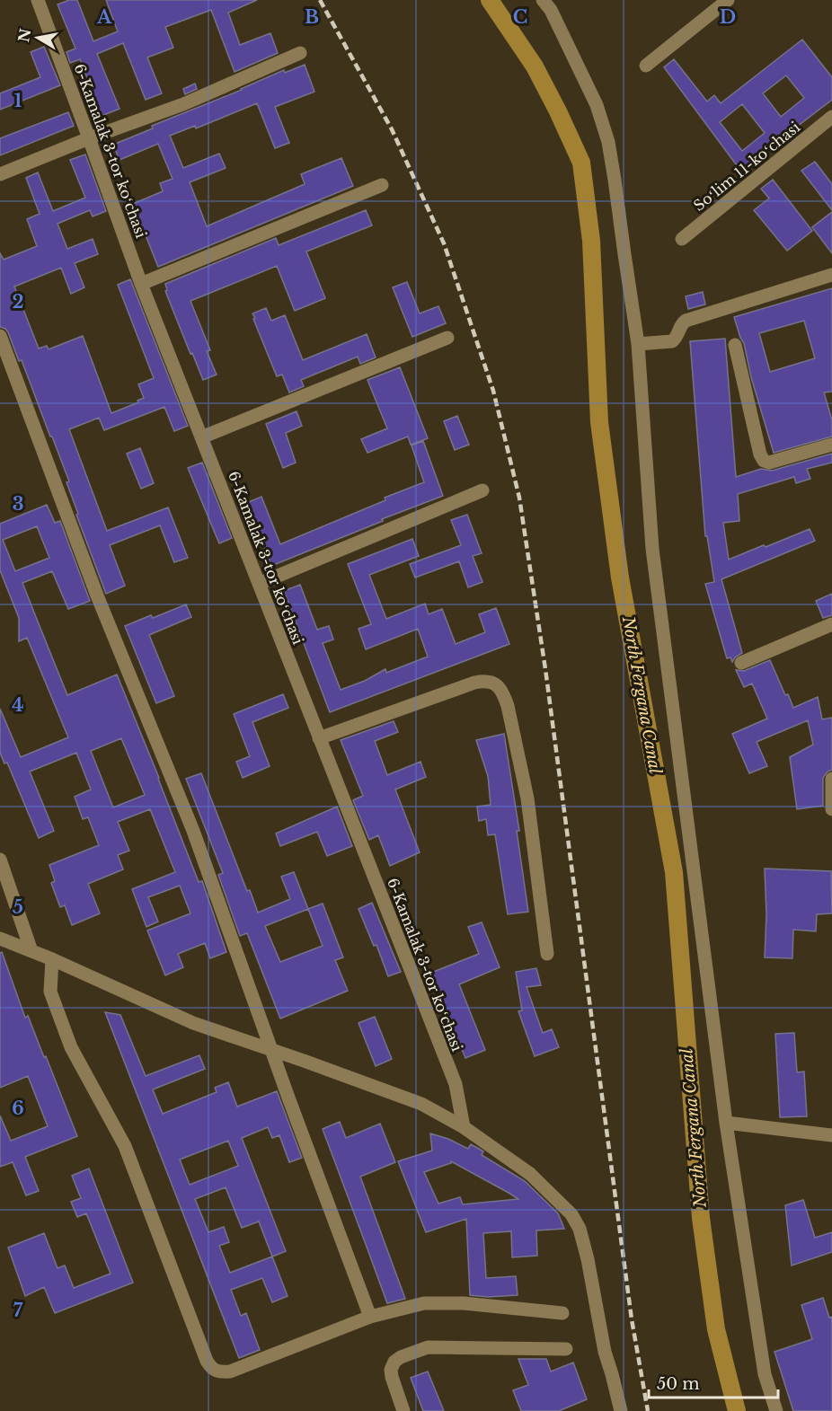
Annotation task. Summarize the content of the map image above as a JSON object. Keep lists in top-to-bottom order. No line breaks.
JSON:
{"streets":{"street":["6-Kamalak 3-tor koʻchasi","Soʻlim 11-koʻchasi"]},"water":["North Fergana Canal"],"scale_bar":"50 m","north":"left","grid":{"columns":["A","B","C","D"],"rows":["1","2","3","4","5","6","7"]}}
